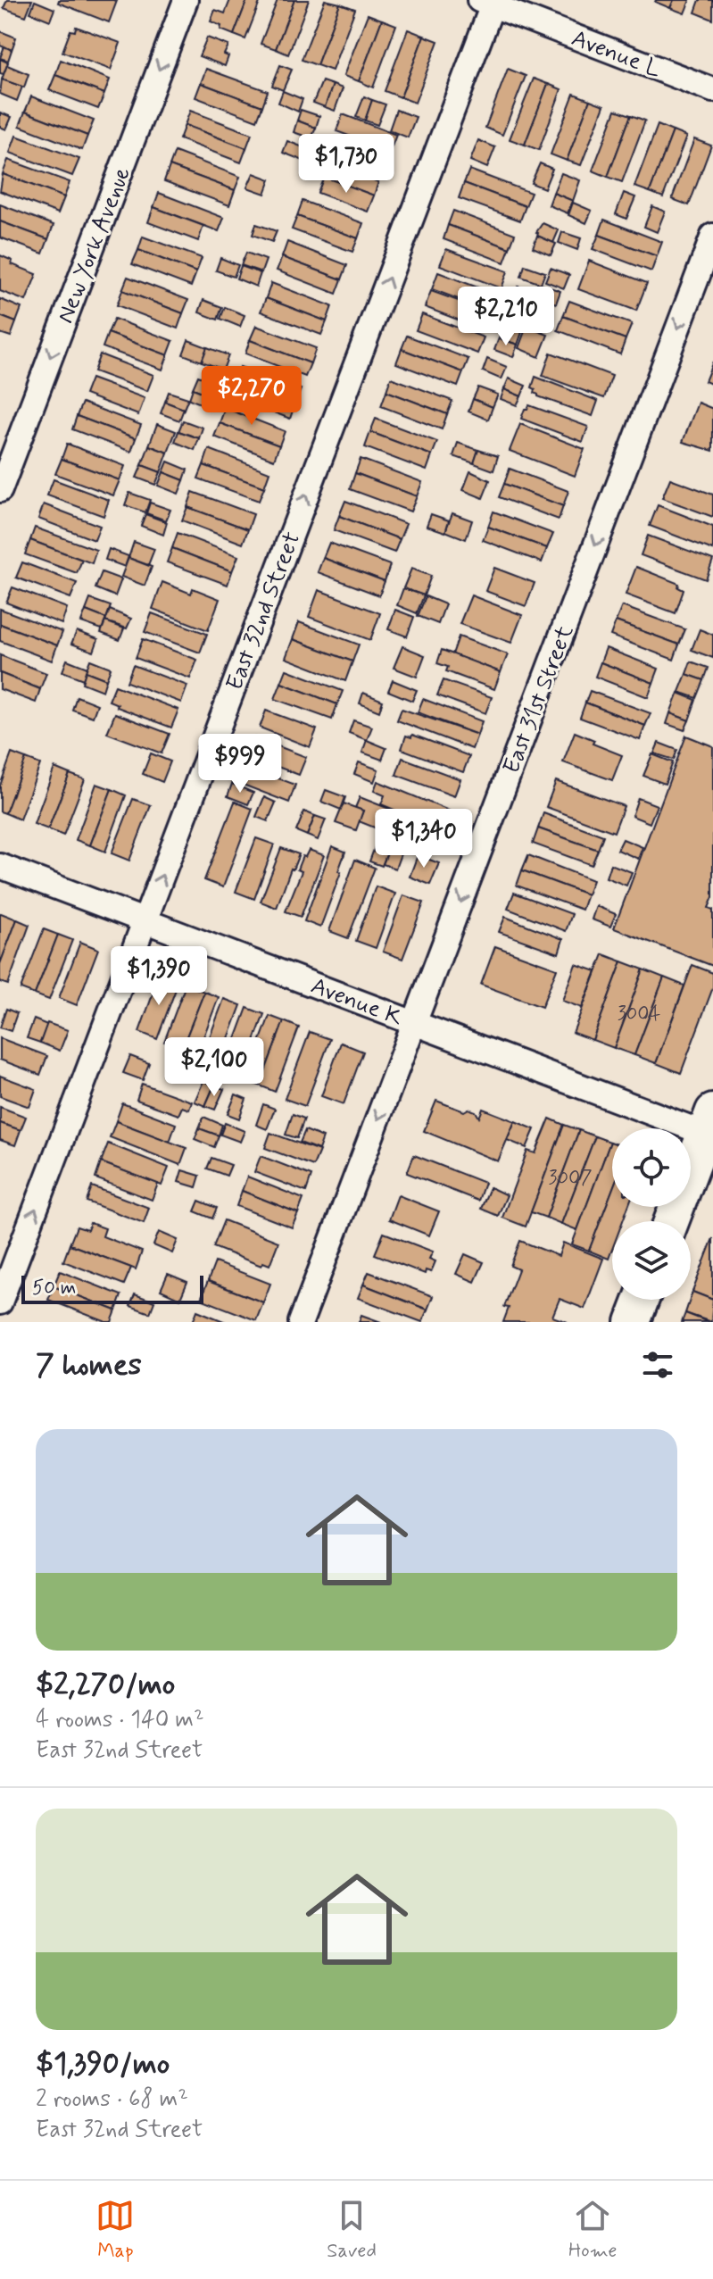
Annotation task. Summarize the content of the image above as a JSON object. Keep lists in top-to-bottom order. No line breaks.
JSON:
{"streets":{"street":["Avenue L","New York Avenue","East 32nd Street","East 31st Street","Avenue K"]},"crossings":[["Avenue L","East 32nd Street"],["East 32nd Street","Avenue K"],["East 31st Street","Avenue K"]],"one_way":["New York Avenue","East 32nd Street","East 31st Street"],"house_numbers":["3004","3007"],"scale_bar":"50 m","page":{"price":["$1,730","$2,210","$2,270","$999","$1,340","$1,390","$2,100"],"scale":"50 m","heading":"7 homes","list":[{"name":"$2,270/mo","note":"4 rooms · 140 m² · East 32nd Street"},{"name":"$1,390/mo","note":"2 rooms · 68 m² · East 32nd Street"}],"tabs":["Map","Saved","Home"]}}
